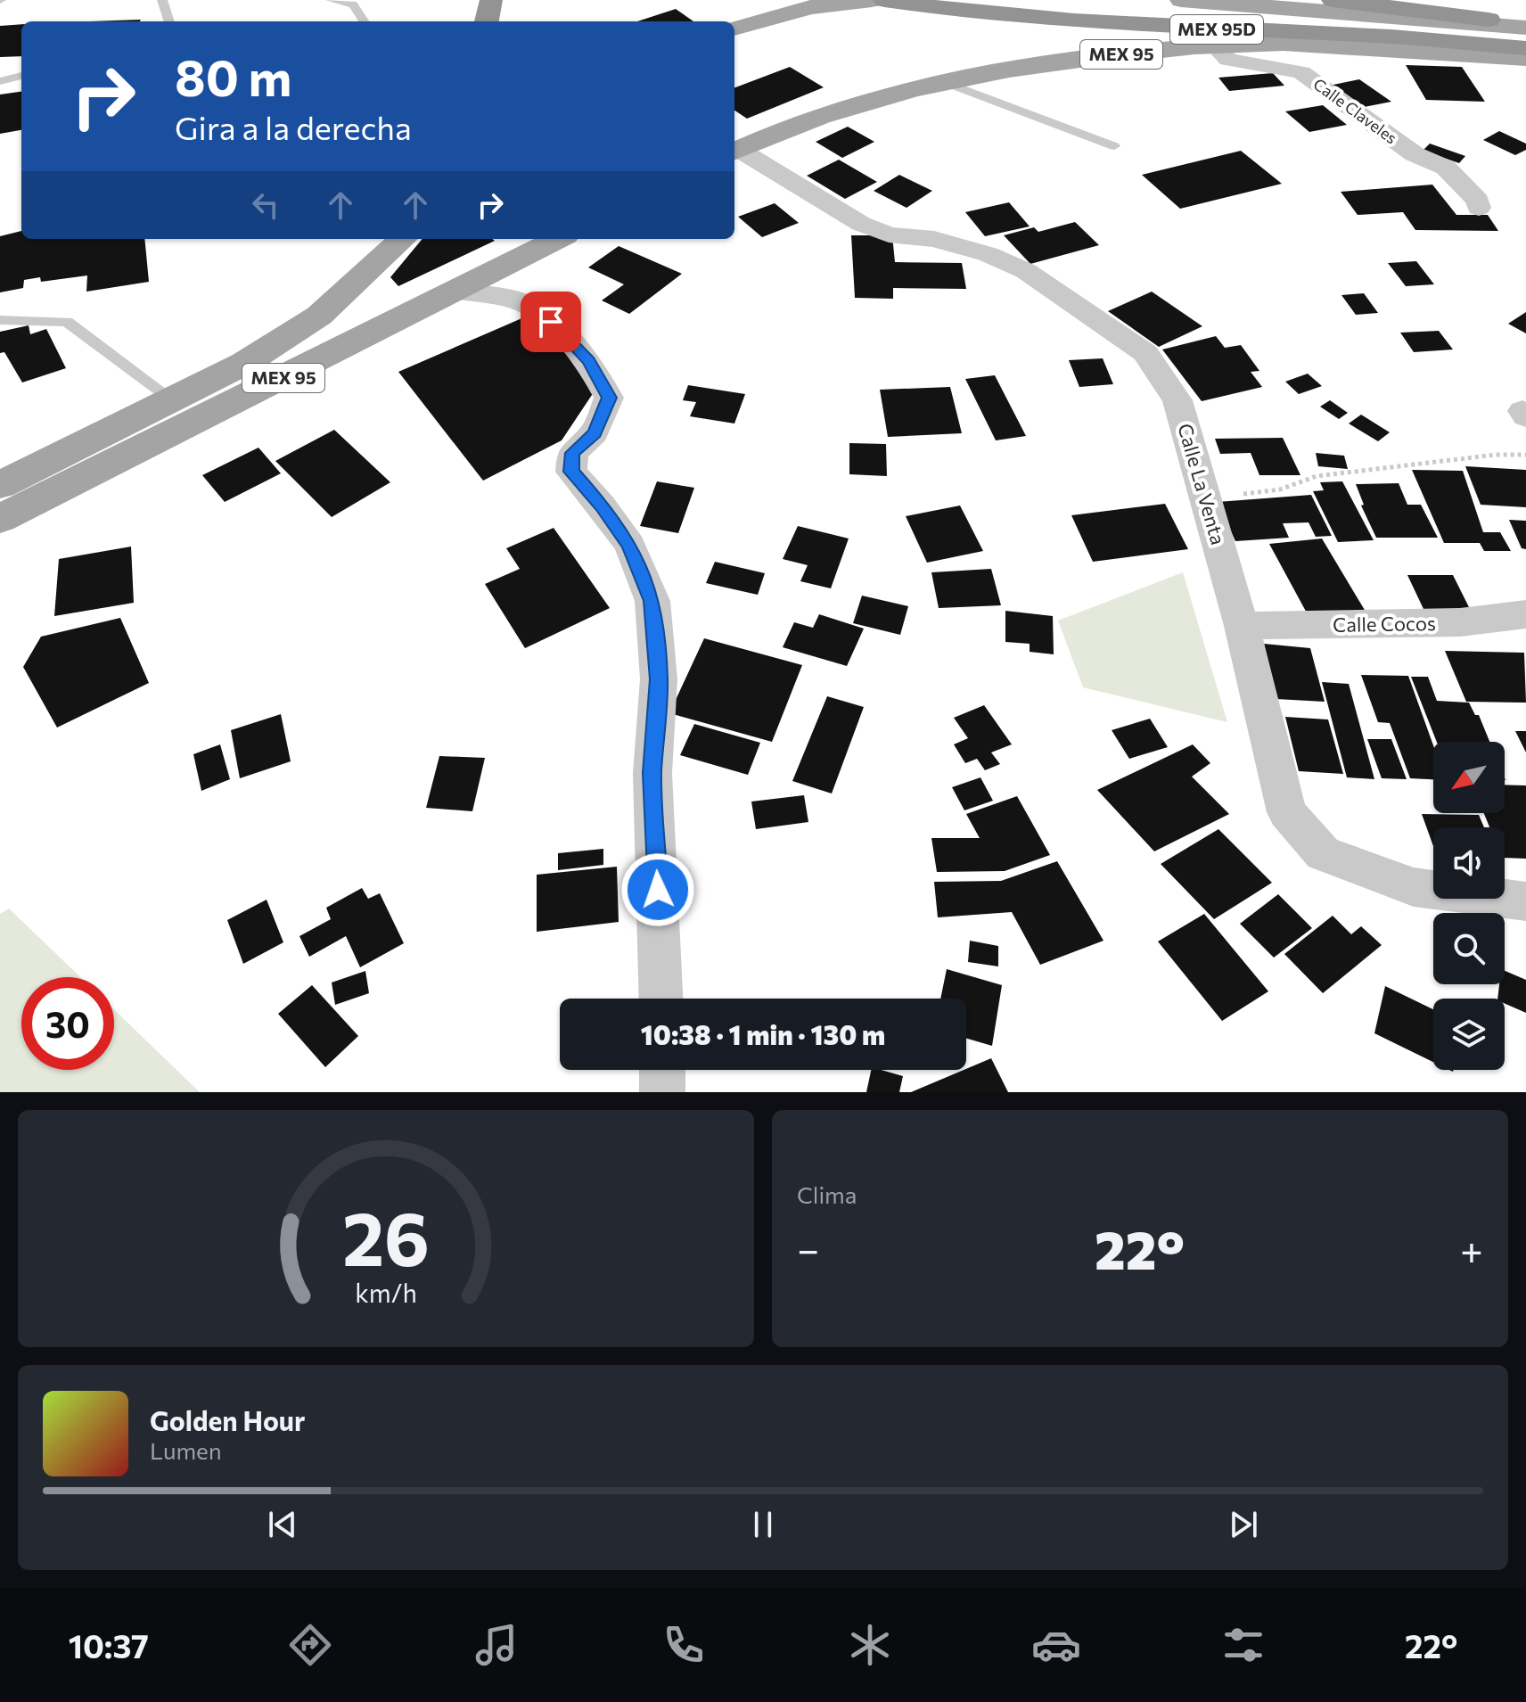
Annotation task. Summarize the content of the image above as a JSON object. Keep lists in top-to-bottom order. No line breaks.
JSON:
{"streets":{"highway":["MEX 95D"],"main road":["MEX 95"],"street":["Calle Claveles","Calle La Venta","Calle Cocos"]},"crossings":[["MEX 95","Calle Claveles"],["MEX 95","Calle La Venta"],["Calle La Venta","Calle Cocos"]],"north":"bottom left","page":{"turn":["80 m","Gira a la derecha"],"limit":"30","trip":"10:38 · 1 min · 130 m","tile":"Clima","heat":["−","22°","+"],"song":["Golden Hour","Lumen"],"tabs":["10:37","22°"],"gauge":["26","km/h"]}}
